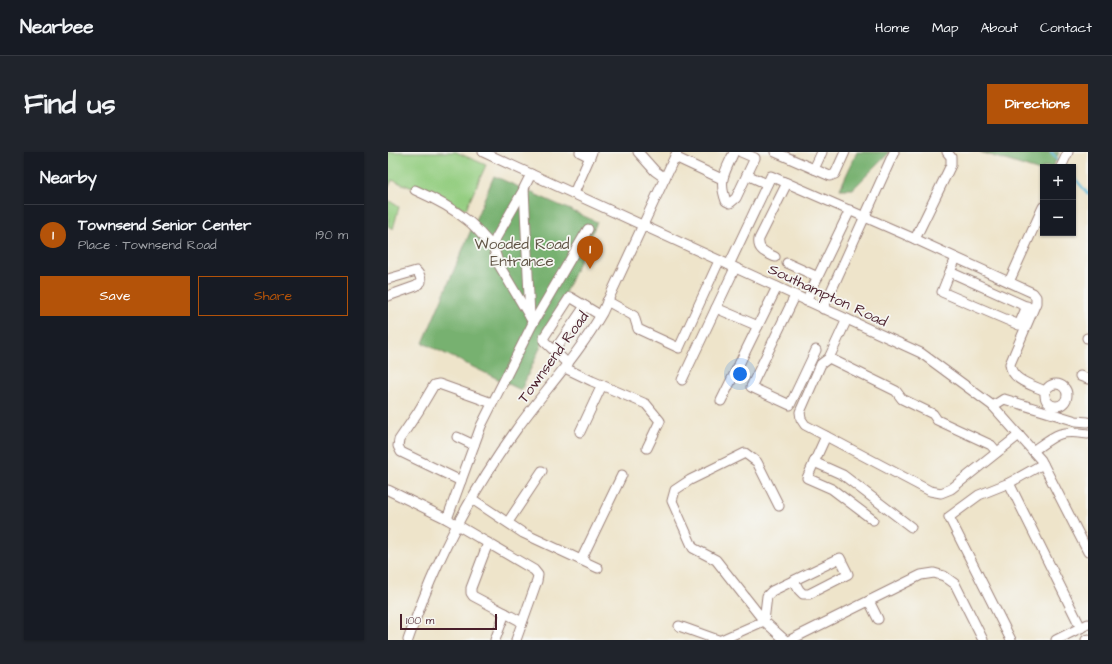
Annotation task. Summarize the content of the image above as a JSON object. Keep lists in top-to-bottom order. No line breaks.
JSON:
{"streets":{"street":["Southampton Road","Townsend Road"]},"crossings":[["Southampton Road","Townsend Road"]],"parks":["Wooded Road Entrance"],"scale_bar":"100 m","page":{"header":"Nearbee","nav":["Home","Map","About","Contact"],"buttons":["Directions",["Save","Share"]],"title":"Find us","heading":"Nearby","map_buttons":["+","−"],"list":[{"mark":"1","name":"Townsend Senior Center","note":"Place · Townsend Road","value":"190 m"}],"pins":"1","scale":"100 m"}}
